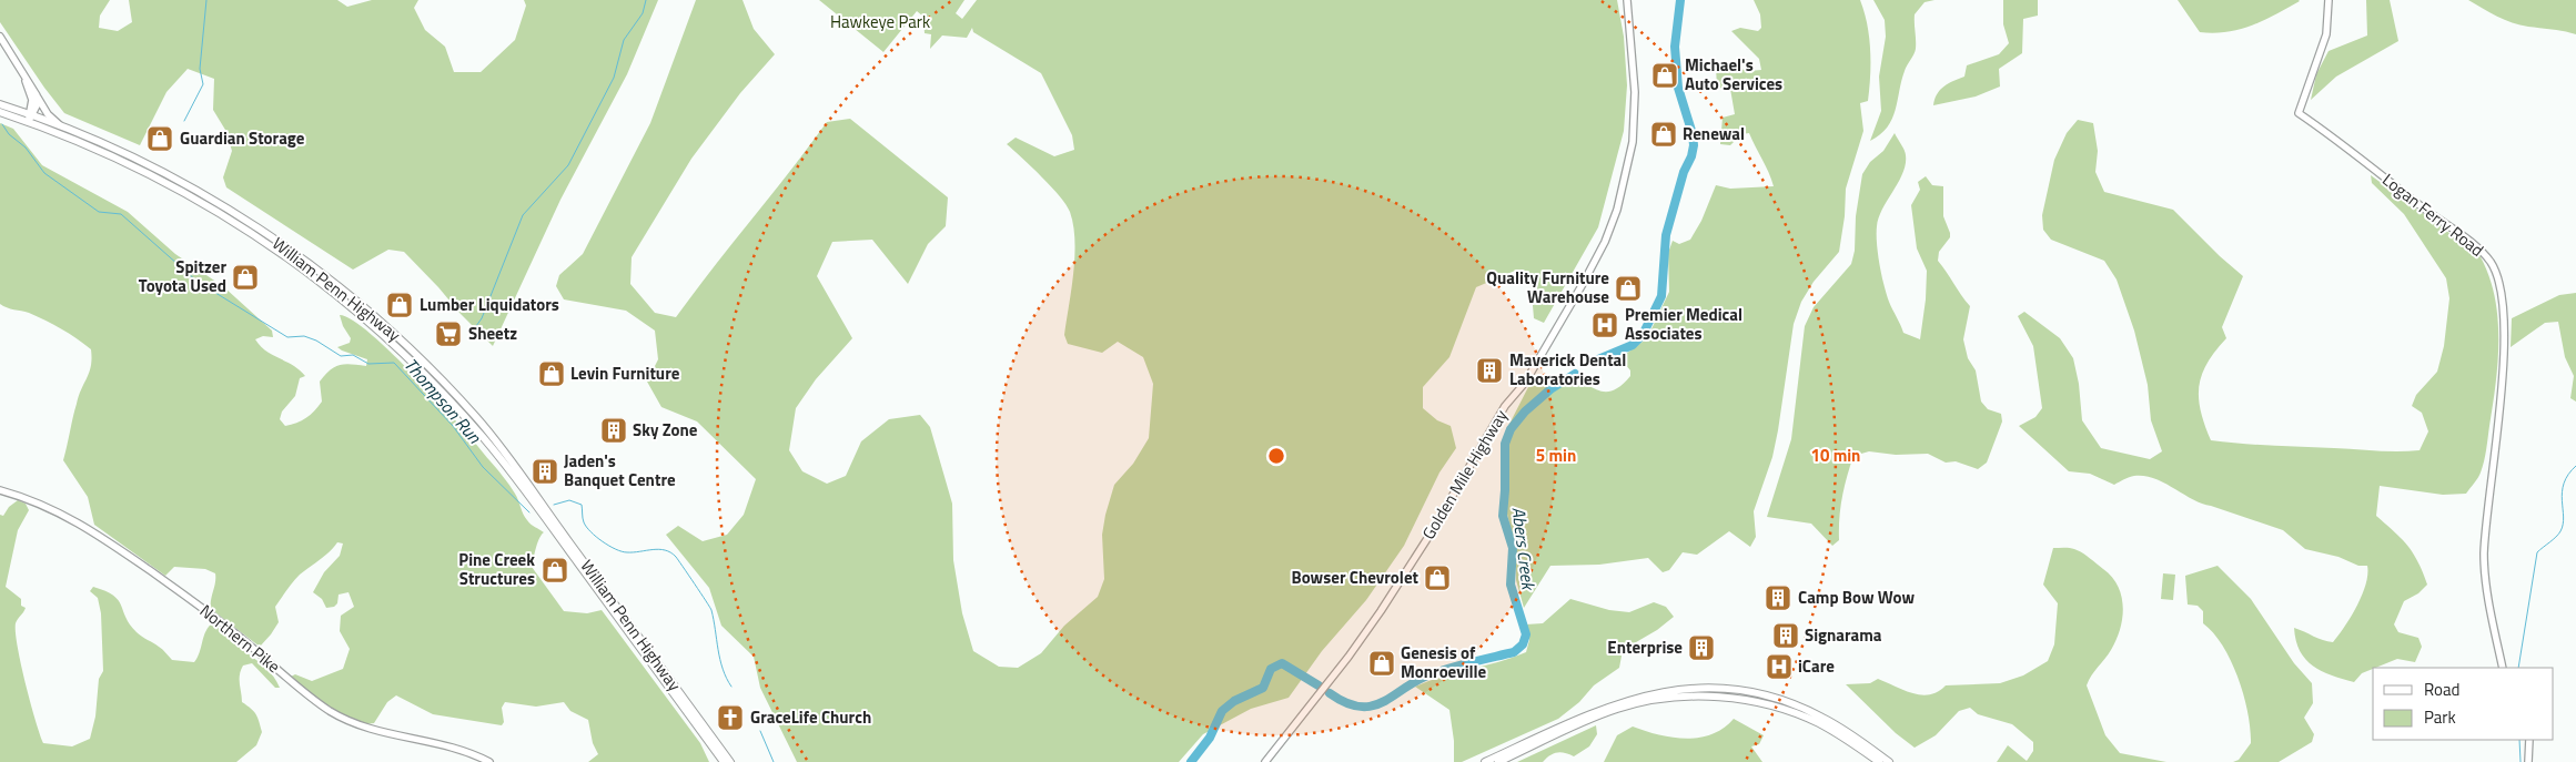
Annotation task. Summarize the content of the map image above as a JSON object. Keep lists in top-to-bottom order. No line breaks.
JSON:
{"streets":{"highway":["William Penn Highway"],"main road":["Logan Ferry Road","Golden Mile Highway","Northern Pike"]},"water":["Thompson Run","Abers Creek"],"parks":["Hawkeye Park"],"places":{"shop":["Michael's Auto Services","Renewal","Guardian Storage","Spitzer Toyota Used","Quality Furniture Warehouse","Lumber Liquidators","Levin Furniture","Pine Creek Structures","Bowser Chevrolet","Genesis of Monroeville"],"hospital":["Premier Medical Associates","iCare"],"supermarket":["Sheetz"],"building":["Maverick Dental Laboratories","Sky Zone","Jaden's Banquet Centre","Camp Bow Wow","Signarama","Enterprise"],"church":["GraceLife Church"]},"legend":["Road","Park"],"rings":["5 min","10 min"]}
